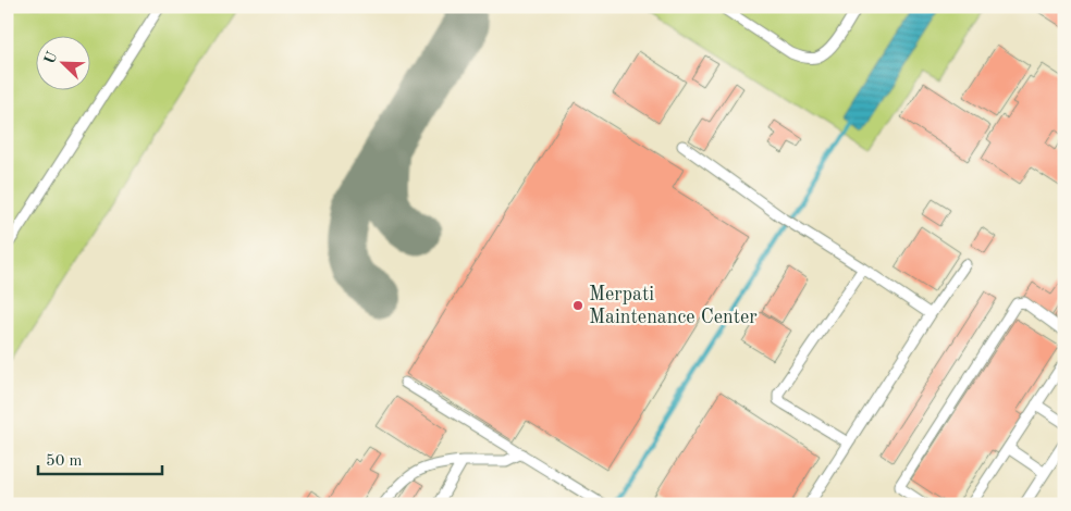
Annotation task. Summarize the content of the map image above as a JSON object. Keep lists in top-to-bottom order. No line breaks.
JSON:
{"places":["Merpati Maintenance Center"],"scale_bar":"50 m","north":"top left"}
